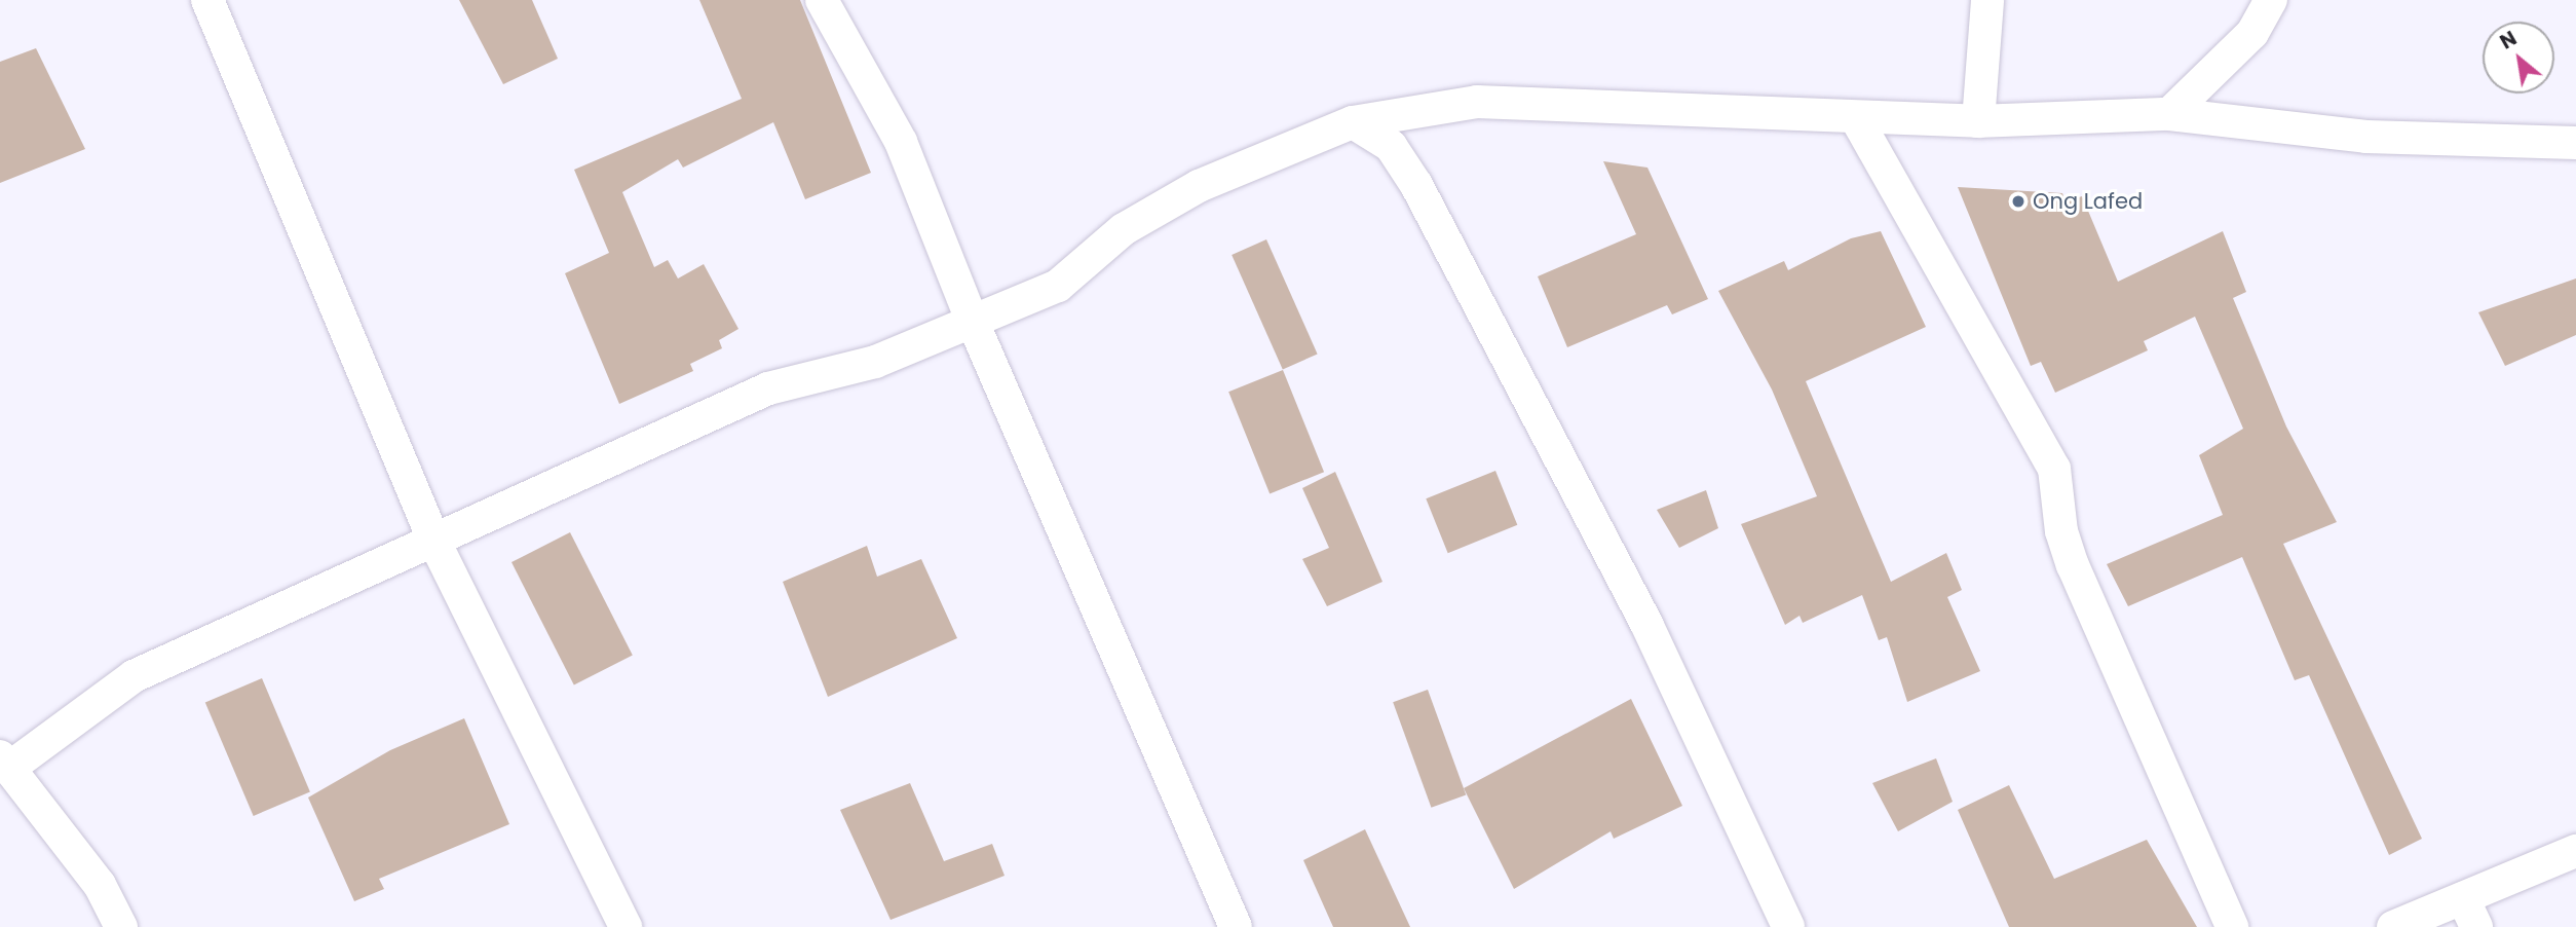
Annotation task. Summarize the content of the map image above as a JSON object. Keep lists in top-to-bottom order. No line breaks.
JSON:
{"places":["Ong Lafed"],"north":"top left"}
